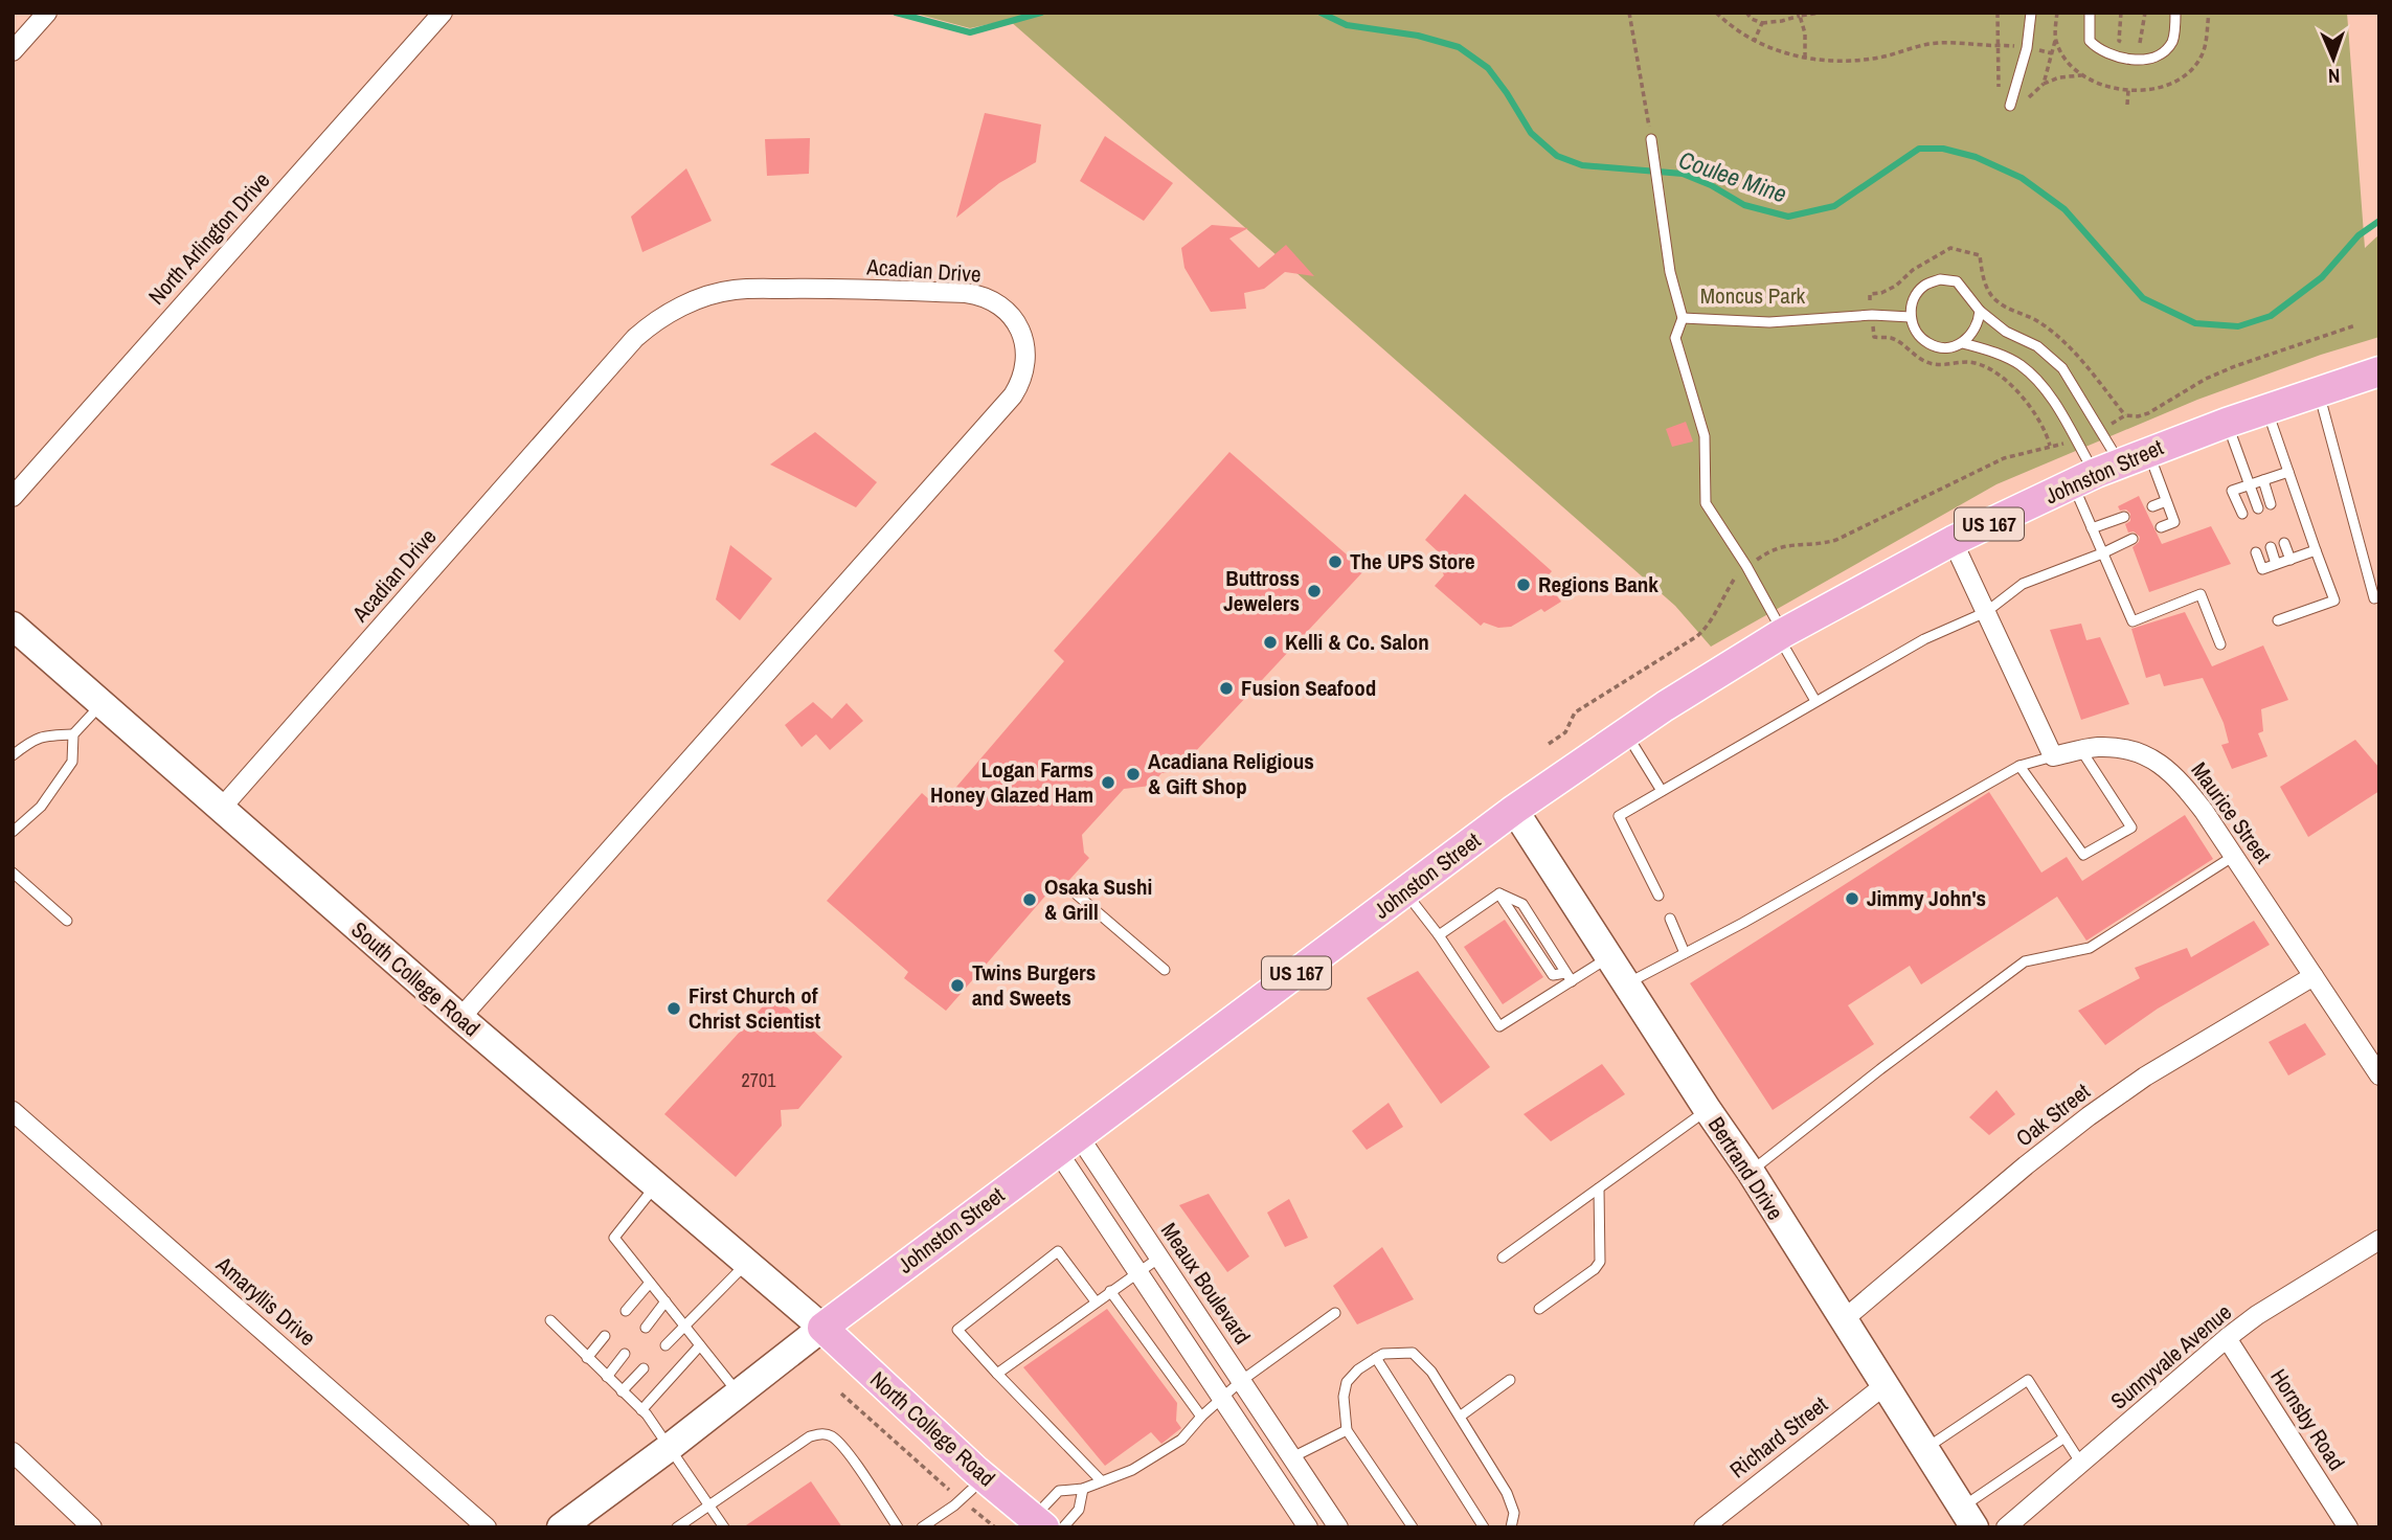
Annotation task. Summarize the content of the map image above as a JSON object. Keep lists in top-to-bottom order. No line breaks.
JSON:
{"streets":{"main road":["Johnston Street","US 167","South College Road","Bertrand Drive","North College Road"],"street":["North Arlington Drive","Acadian Drive","Maurice Street","Oak Street","Meaux Boulevard","Amaryllis Drive","Sunnyvale Avenue","Hornsby Road","Richard Street"]},"crossings":[["Acadian Drive","South College Road"],["Johnston Street","South College Road"],["Johnston Street","Bertrand Drive"],["Johnston Street","Meaux Boulevard"],["Johnston Street","North College Road"],["Maurice Street","Oak Street"],["South College Road","North College Road"],["Oak Street","Bertrand Drive"],["Bertrand Drive","Richard Street"],["Sunnyvale Avenue","Hornsby Road"]],"water":["Coulee Mine"],"parks":["Moncus Park"],"places":["The UPS Store","Regions Bank","Buttross Jewelers","Kelli & Co. Salon","Fusion Seafood","Acadiana Religious & Gift Shop","Logan Farms Honey Glazed Ham","Jimmy John's","Osaka Sushi & Grill","Twins Burgers and Sweets","First Church of Christ Scientist"],"house_numbers":["2701"],"north":"bottom"}
